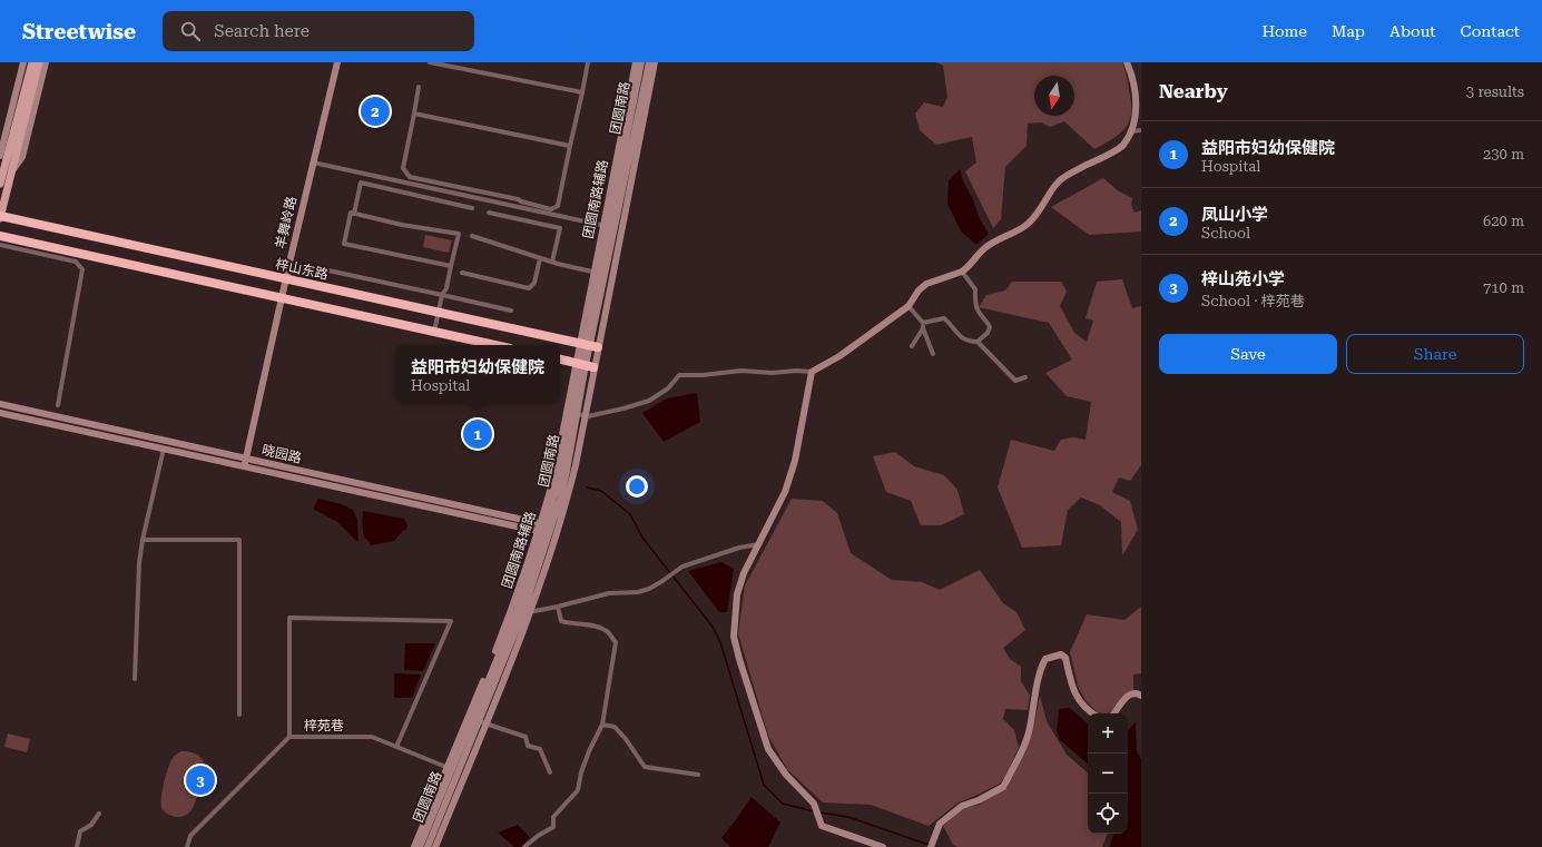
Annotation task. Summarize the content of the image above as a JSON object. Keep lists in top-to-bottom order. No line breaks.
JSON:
{"streets":{"highway":["梓山东路"],"street":["团圆南路","团圆南路辅路","羊舞岭路","晓园路","梓苑巷"]},"crossings":[["团圆南路","团圆南路辅路"],["团圆南路","梓山东路"],["团圆南路","晓园路"],["团圆南路","梓苑巷"],["团圆南路辅路","梓山东路"],["团圆南路辅路","晓园路"],["羊舞岭路","梓山东路"],["羊舞岭路","晓园路"]],"north":"bottom","page":{"header":"Streetwise","search":"Search here","nav":["Home","Map","About","Contact"],"heading":["Nearby","3 results"],"pins":["2","1","3"],"list":[{"mark":"1","name":"益阳市妇幼保健院","note":"Hospital","value":"230 m"},{"mark":"2","name":"凤山小学","note":"School","value":"620 m"},{"mark":"3","name":"梓山苑小学","note":"School · 梓苑巷","value":"710 m"}],"buttons":["Save","Share"],"popup":["益阳市妇幼保健院","Hospital"],"map_buttons":["+","−"]}}
